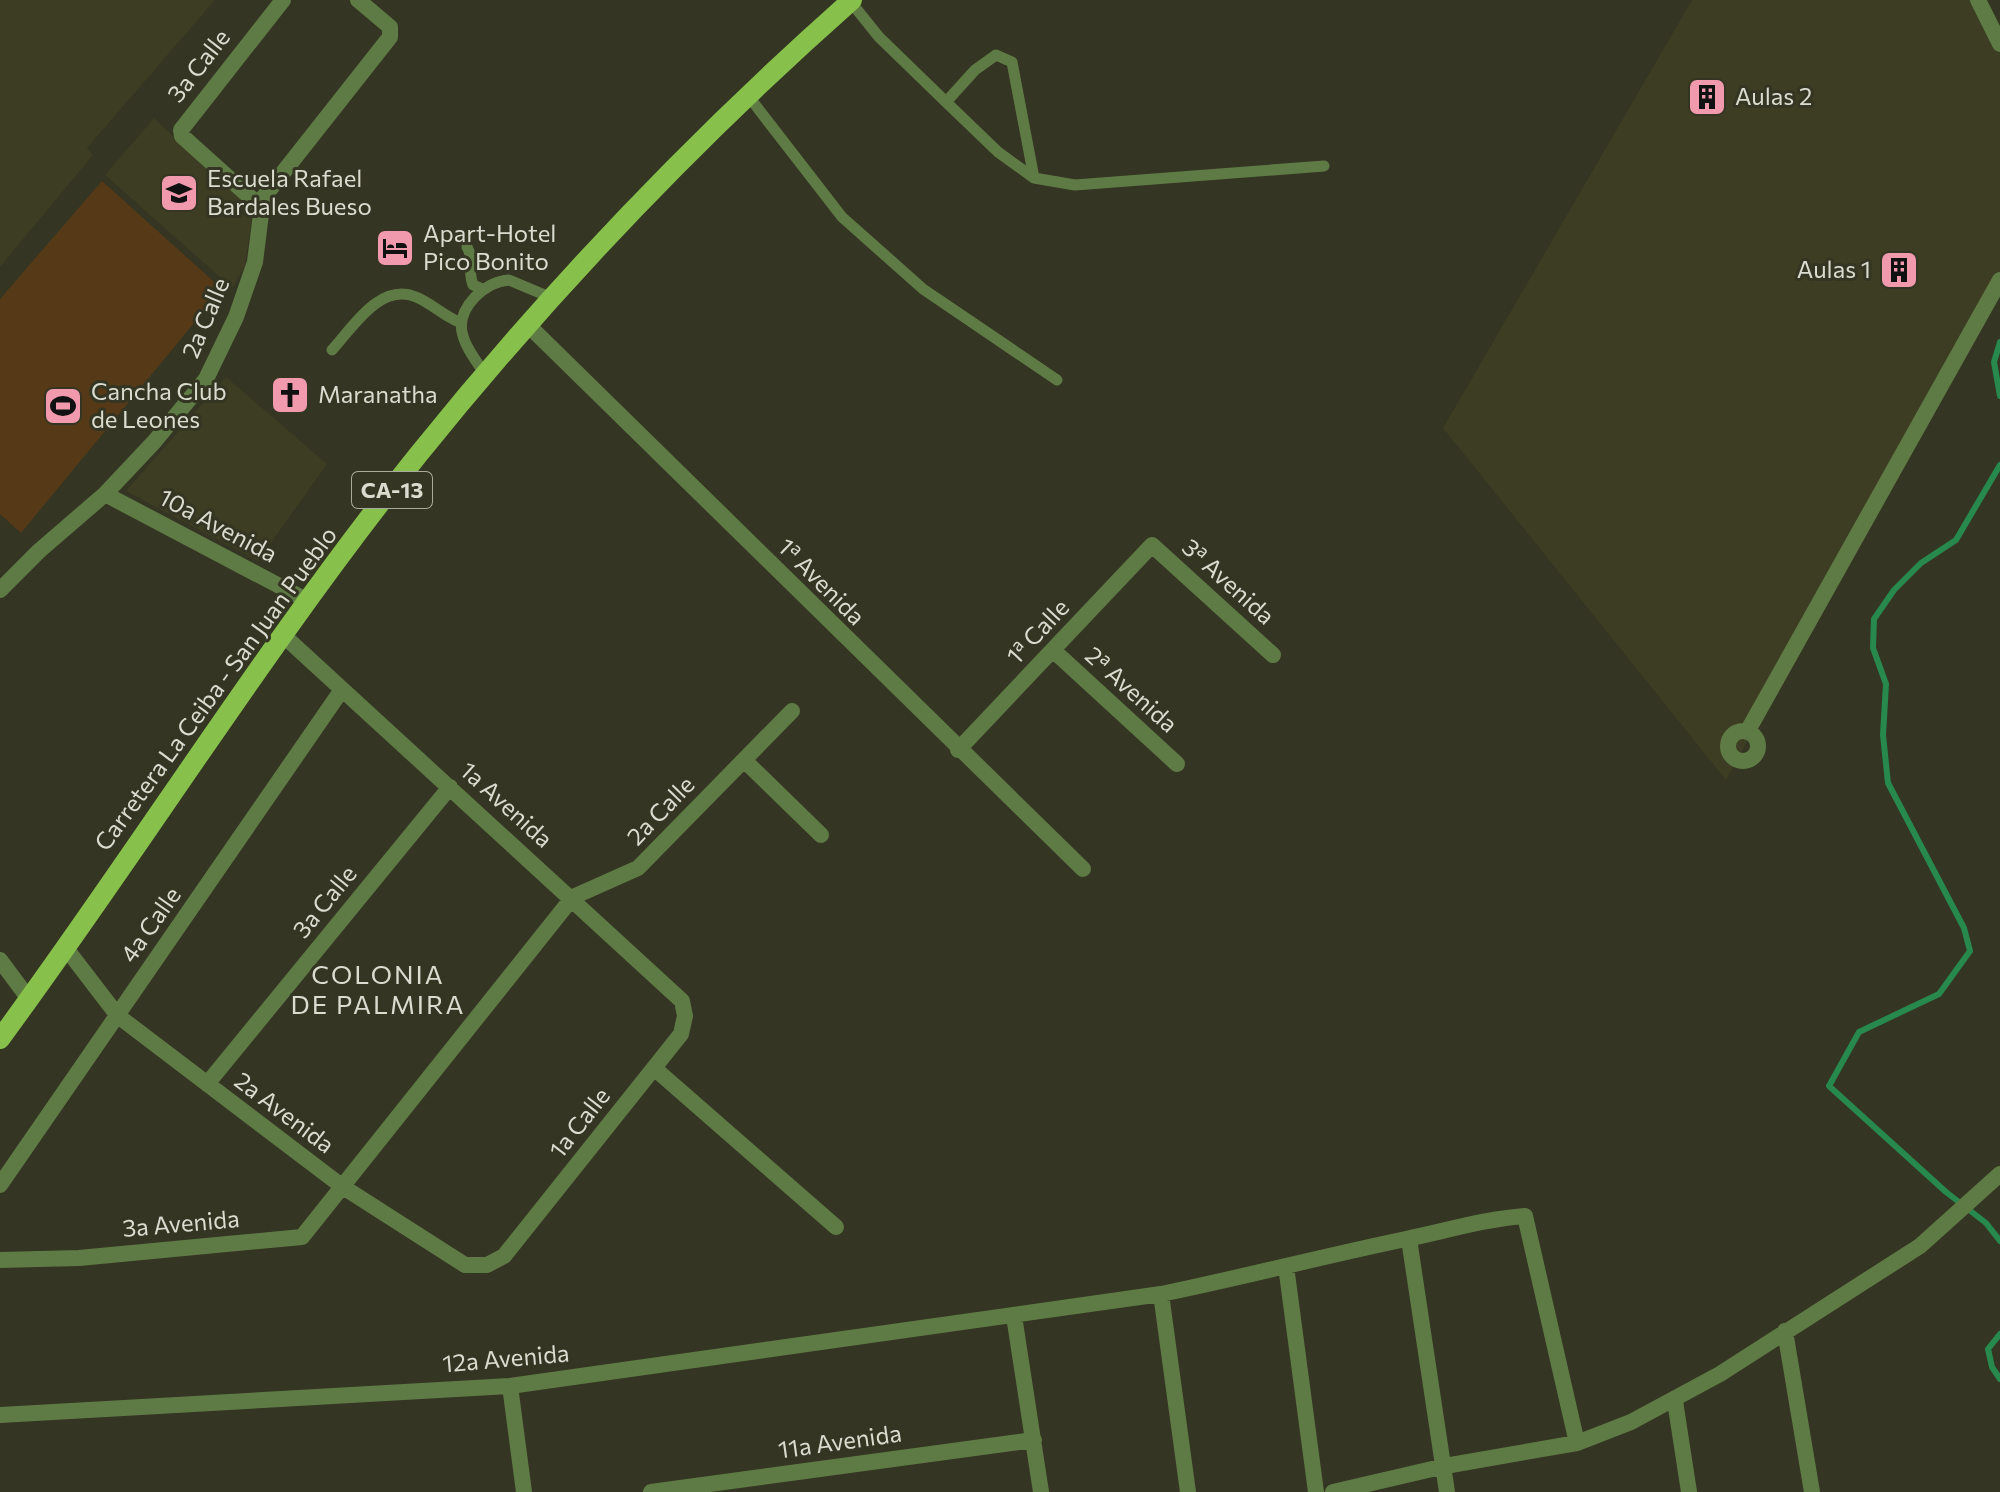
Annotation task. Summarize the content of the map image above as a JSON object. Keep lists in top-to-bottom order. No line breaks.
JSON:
{"streets":{"main road":["CA-13","Carretera La Ceiba - San Juan Pueblo"],"street":["3a Calle","2a Calle","10a Avenida","1ª Avenida","3ª Avenida","1ª Calle","2ª Avenida","1a Avenida","4a Calle","2a Avenida","1a Calle","3a Avenida","12a Avenida","11a Avenida"]},"crossings":[["3a Calle","2a Calle"],["3a Calle","1a Avenida"],["3a Calle","2a Avenida"],["2a Calle","10a Avenida"],["2a Calle","1a Avenida"],["2a Calle","2a Avenida"],["2a Calle","3a Avenida"],["10a Avenida","Carretera La Ceiba - San Juan Pueblo"],["1ª Avenida","1ª Calle"],["1ª Avenida","Carretera La Ceiba - San Juan Pueblo"],["3ª Avenida","1ª Calle"],["1ª Calle","2ª Avenida"],["Carretera La Ceiba - San Juan Pueblo","1a Avenida"],["Carretera La Ceiba - San Juan Pueblo","2a Avenida"],["1a Avenida","4a Calle"],["1a Avenida","1a Calle"],["4a Calle","2a Avenida"],["2a Avenida","1a Calle"],["2a Avenida","3a Avenida"]],"districts":["COLONIA DE PALMIRA"],"places":{"building":["Aulas 2","Aulas 1"],"school or university":["Escuela Rafael Bardales Bueso"],"hotel":["Apart-Hotel Pico Bonito"],"church":["Maranatha"],"sports":["Cancha Club de Leones"]}}
